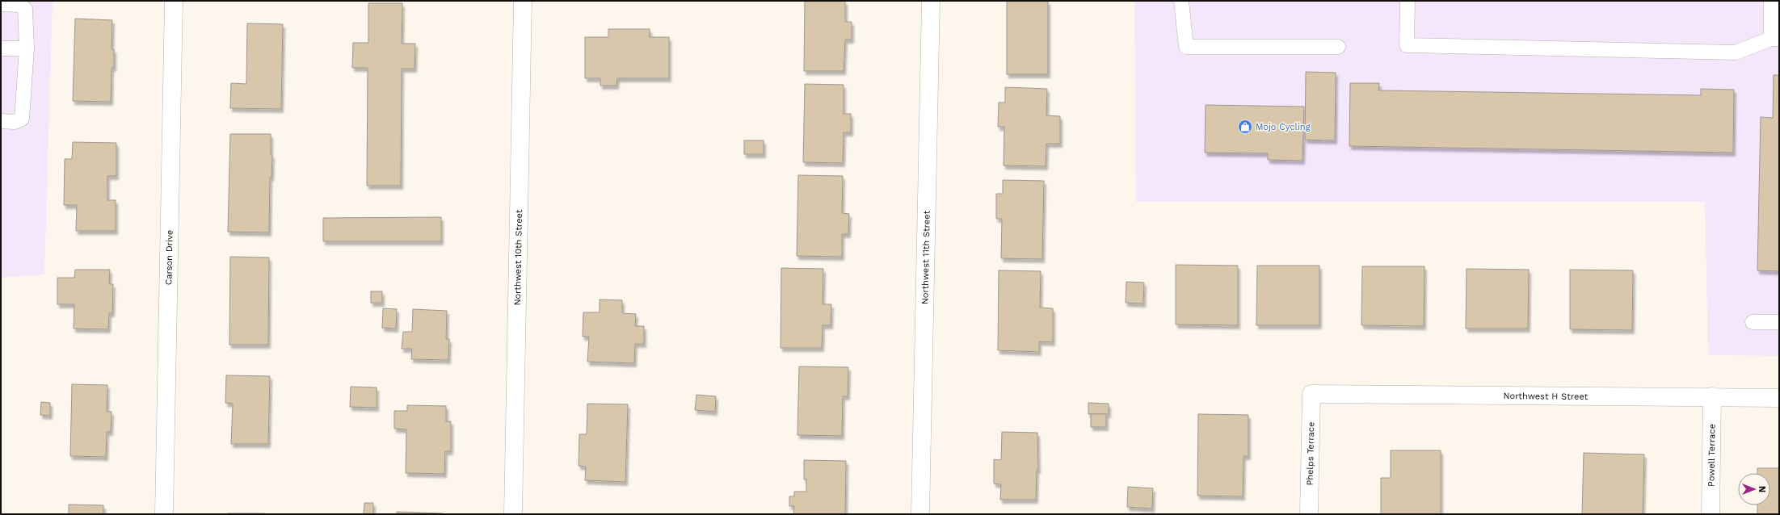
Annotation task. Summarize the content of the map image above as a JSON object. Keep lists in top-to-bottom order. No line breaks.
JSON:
{"streets":{"street":["Carson Drive","Northwest 10th Street","Northwest 11th Street","Northwest H Street","Phelps Terrace","Powell Terrace"]},"crossings":[["Northwest H Street","Phelps Terrace"],["Northwest H Street","Powell Terrace"]],"places":{"shop":["Mojo Cycling"]},"north":"right"}
